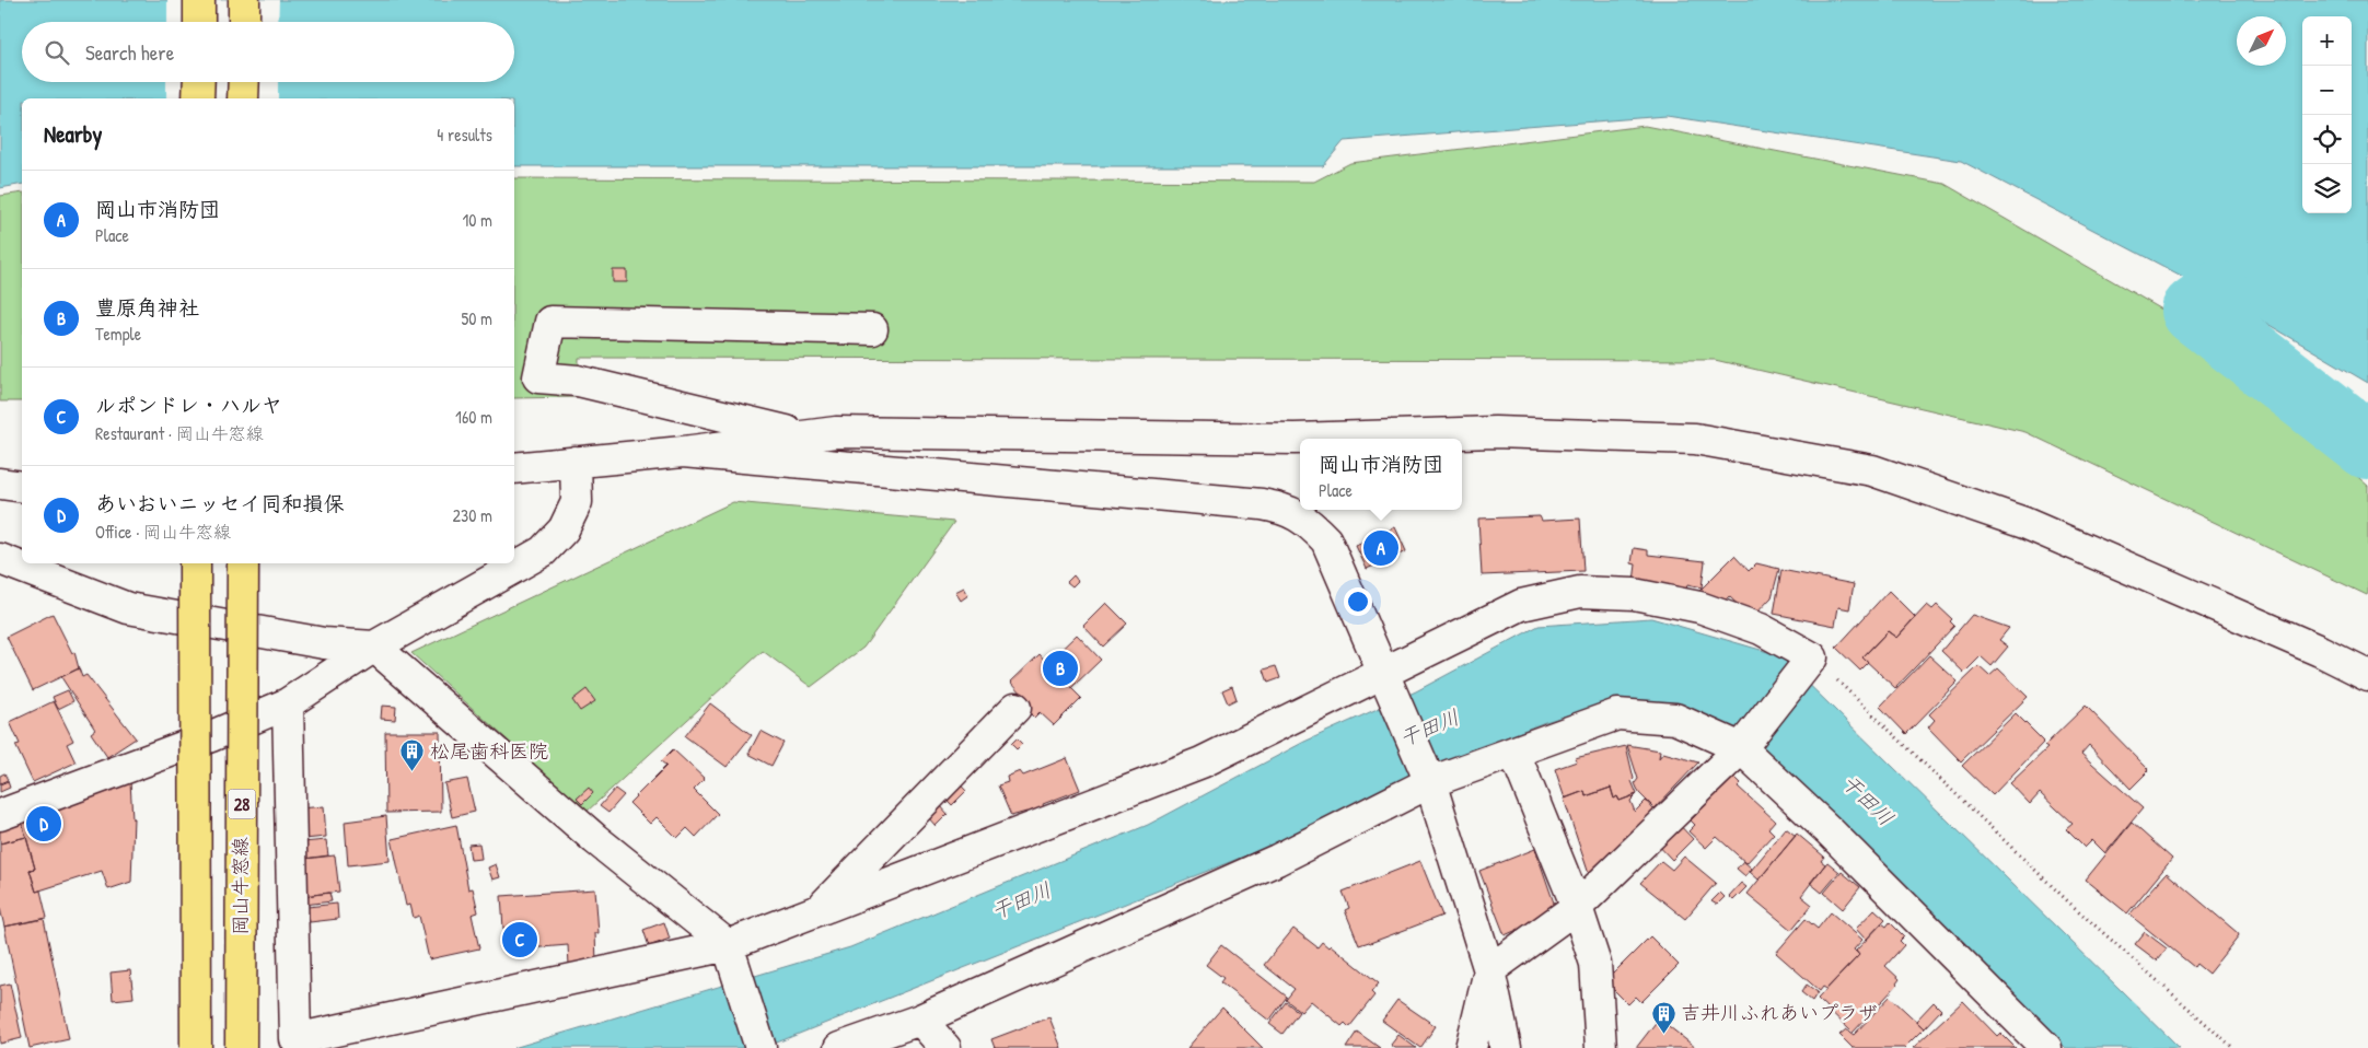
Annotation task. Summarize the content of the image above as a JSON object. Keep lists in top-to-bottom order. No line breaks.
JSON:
{"streets":{"main road":["28","岡山牛窓線"]},"water":["干田川"],"places":{"building":["松尾歯科医院","吉井川ふれあいプラザ"]},"north":"top right","page":{"map_buttons":["+","−"],"search":"Search here","heading":["Nearby","4 results"],"list":[{"mark":"A","name":"岡山市消防団","note":"Place","value":"10 m"},{"mark":"B","name":"豊原角神社","note":"Temple","value":"50 m"},{"mark":"C","name":"ルポンドレ・ハルヤ","note":"Restaurant · 岡山牛窓線","value":"160 m"},{"mark":"D","name":"あいおいニッセイ同和損保","note":"Office · 岡山牛窓線","value":"230 m"}],"popup":["岡山市消防団","Place"],"pins":["A","B","D","C"]}}
